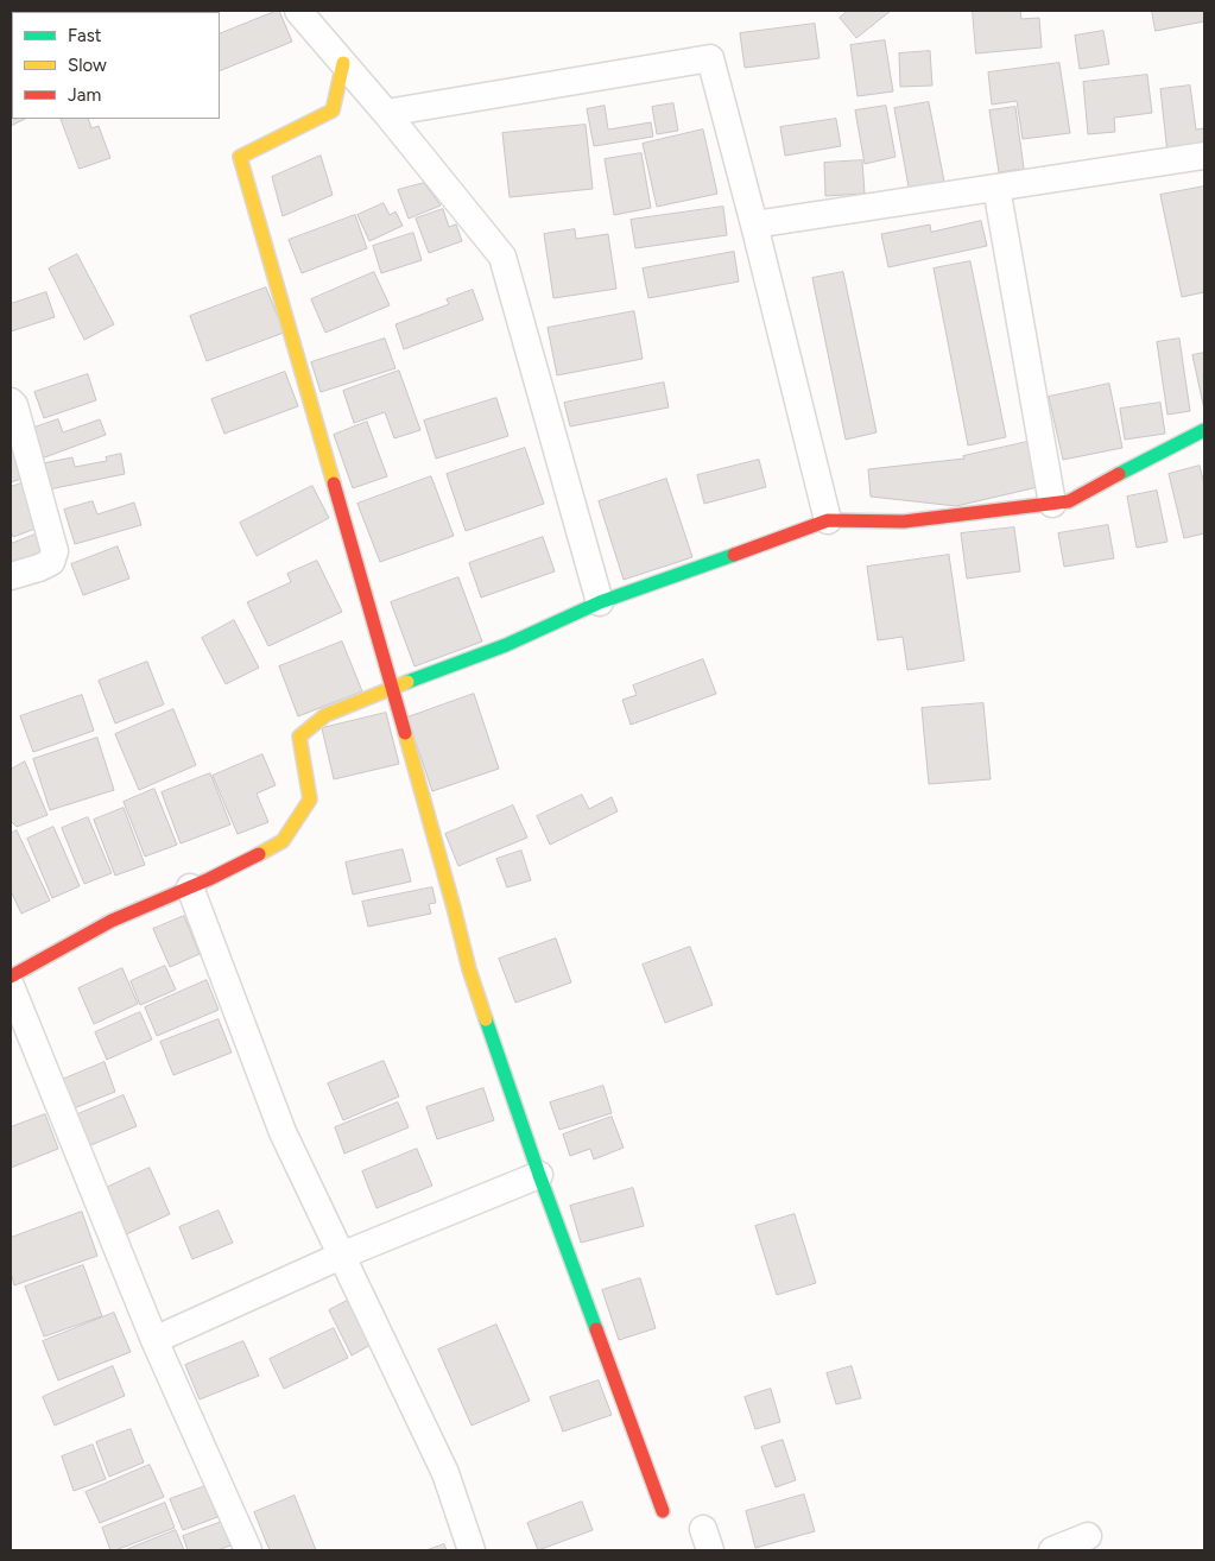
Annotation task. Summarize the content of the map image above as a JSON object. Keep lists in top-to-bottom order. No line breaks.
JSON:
{"legend":["Fast","Slow","Jam"]}
